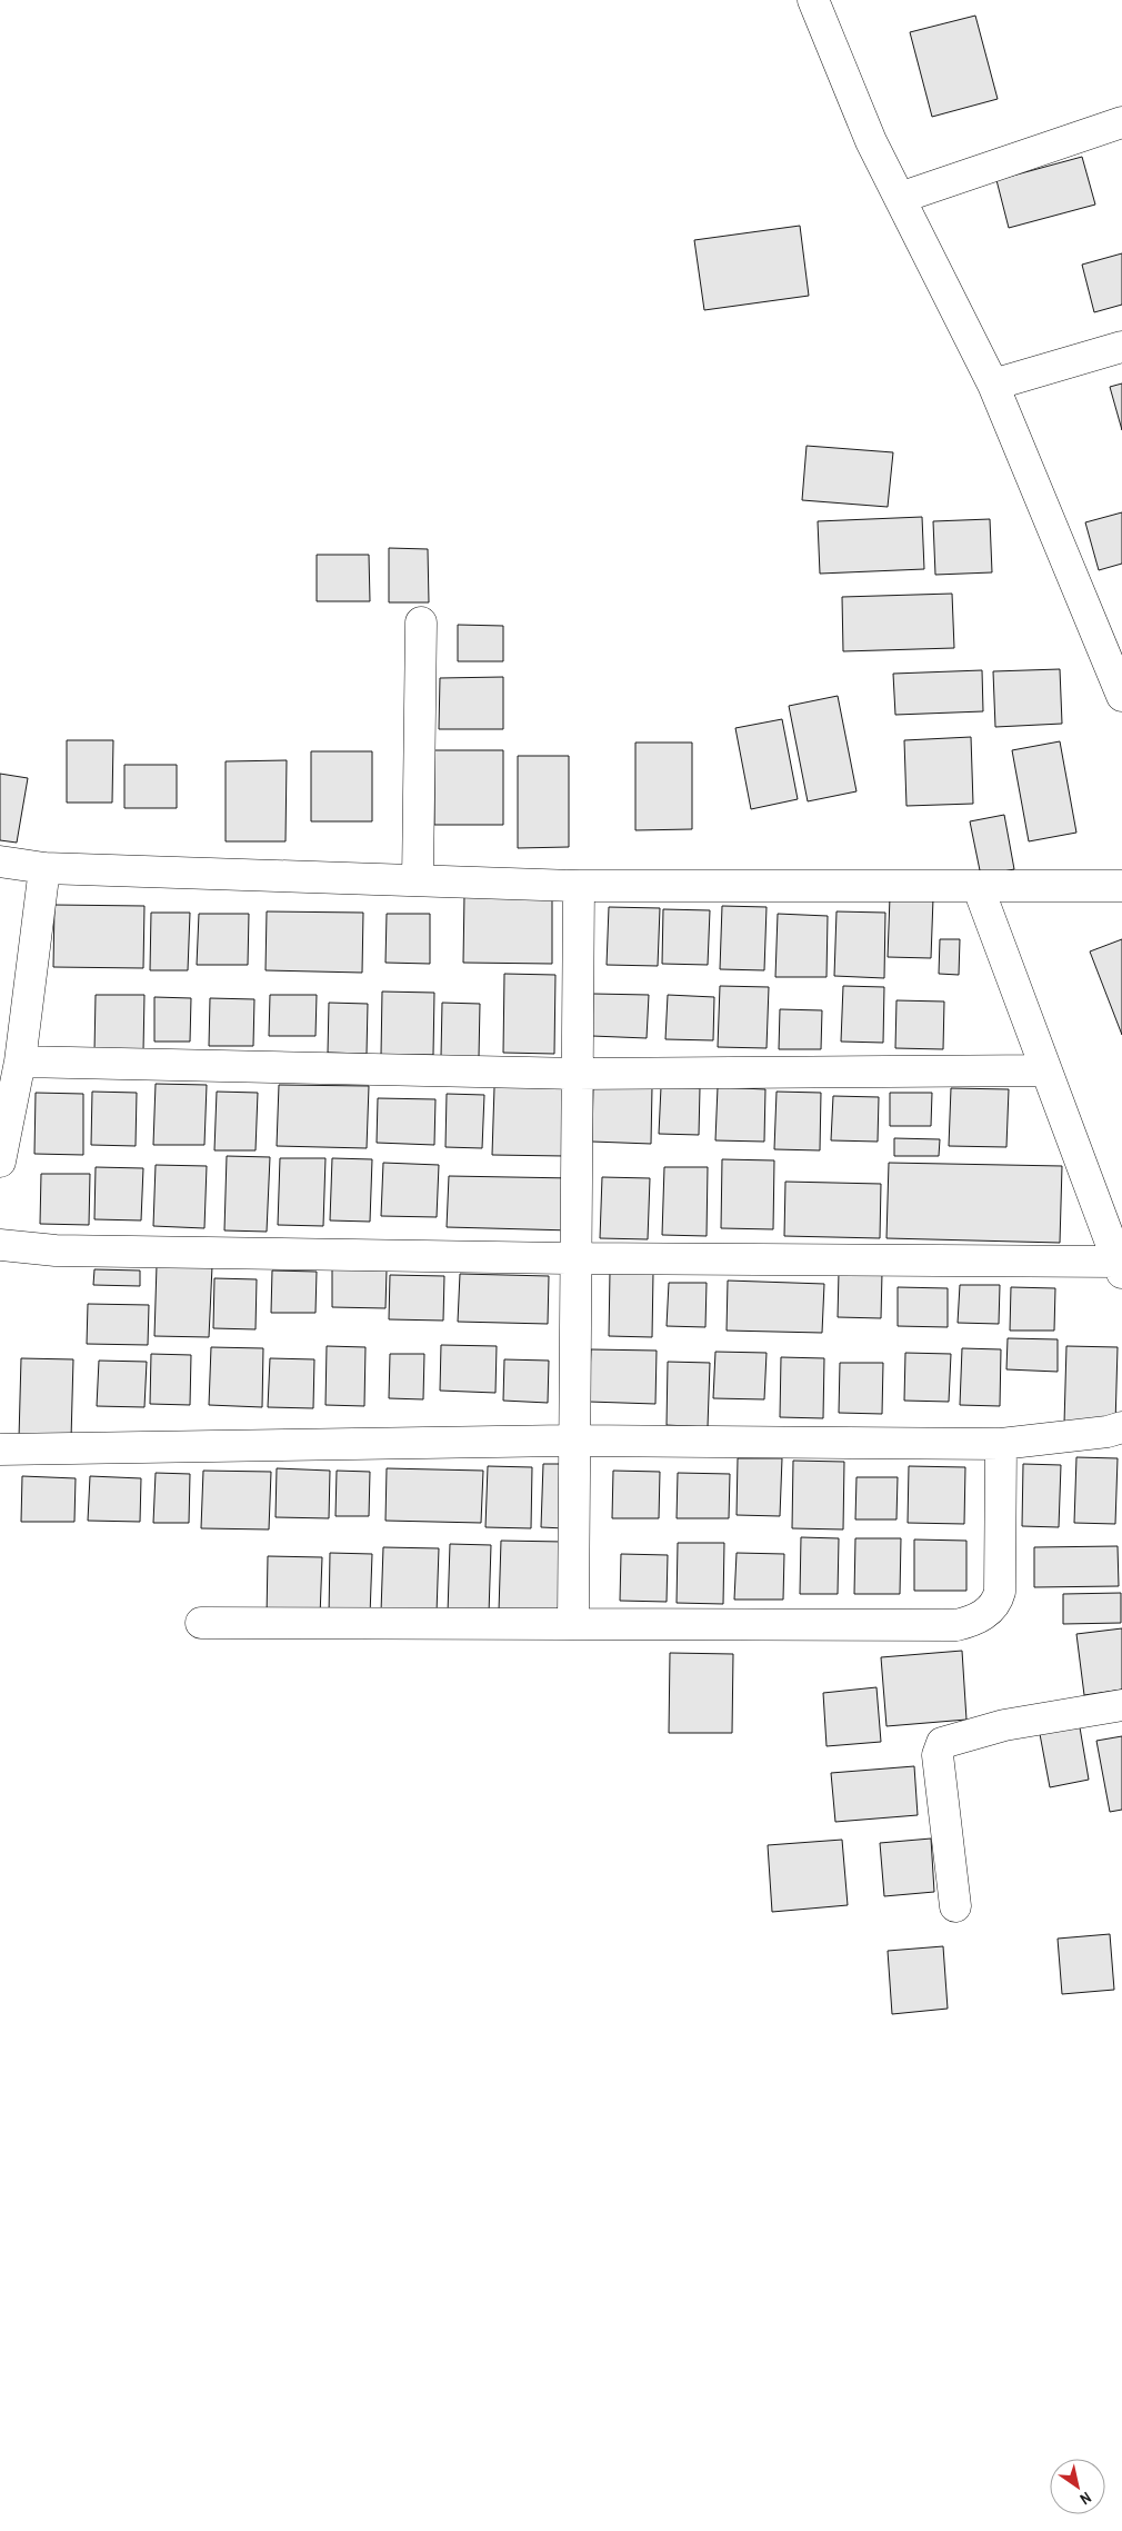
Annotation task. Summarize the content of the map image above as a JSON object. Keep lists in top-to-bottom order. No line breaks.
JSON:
{"north":"bottom right"}
